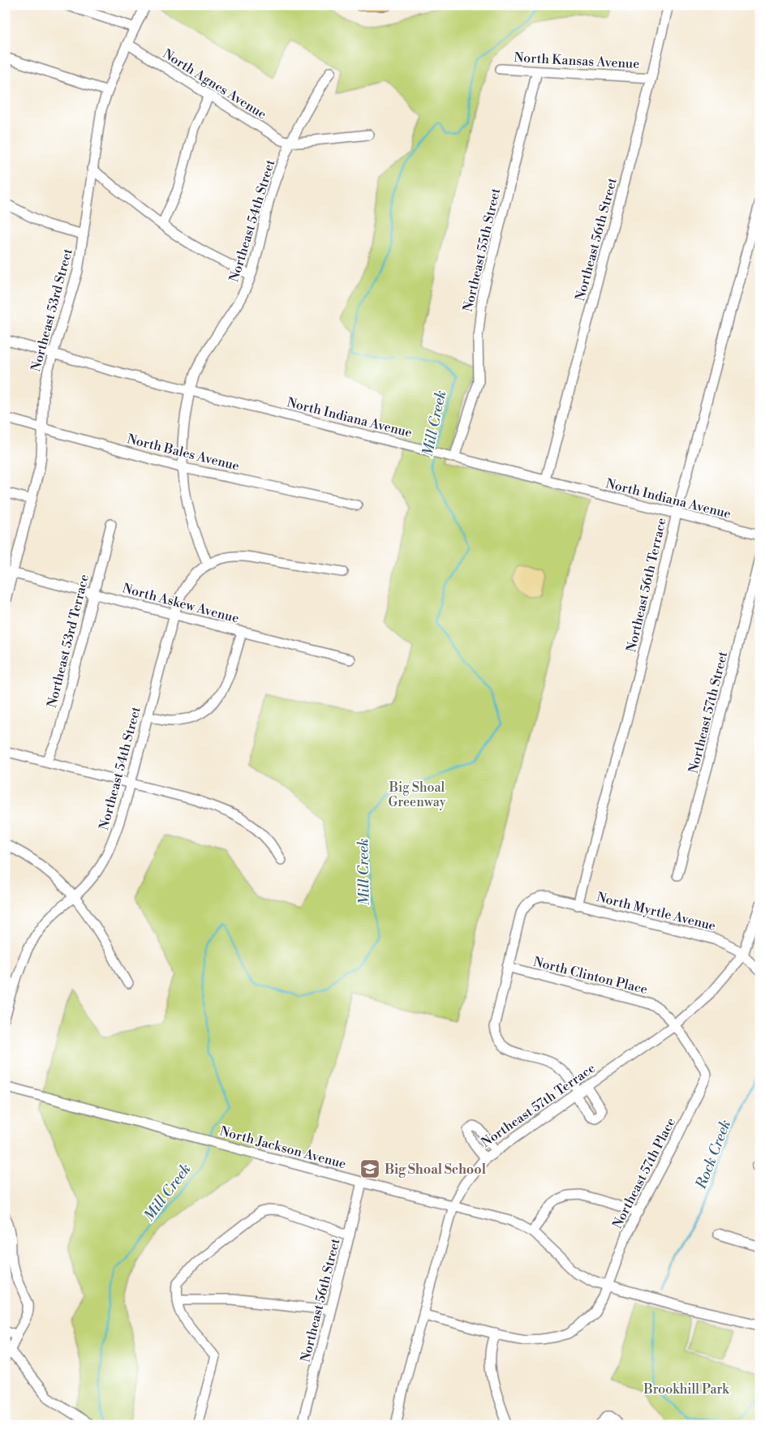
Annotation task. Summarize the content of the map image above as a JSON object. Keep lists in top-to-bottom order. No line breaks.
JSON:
{"streets":{"street":["North Kansas Avenue","North Agnes Avenue","Northeast 54th Street","Northeast 56th Street","Northeast 55th Street","Northeast 53rd Street","North Indiana Avenue","North Bales Avenue","Northeast 56th Terrace","North Askew Avenue","Northeast 53rd Terrace","Northeast 57th Street","North Myrtle Avenue","North Clinton Place","Northeast 57th Terrace","North Jackson Avenue","Northeast 57th Place"]},"crossings":[["North Kansas Avenue","Northeast 56th Street"],["North Kansas Avenue","Northeast 55th Street"],["North Agnes Avenue","Northeast 54th Street"],["North Agnes Avenue","Northeast 53rd Street"],["Northeast 54th Street","North Indiana Avenue"],["Northeast 54th Street","North Bales Avenue"],["Northeast 54th Street","North Askew Avenue"],["Northeast 56th Street","North Indiana Avenue"],["Northeast 56th Street","North Jackson Avenue"],["Northeast 55th Street","North Indiana Avenue"],["Northeast 53rd Street","North Indiana Avenue"],["Northeast 53rd Street","North Bales Avenue"],["Northeast 53rd Street","North Askew Avenue"],["North Indiana Avenue","Northeast 56th Terrace"],["Northeast 56th Terrace","North Myrtle Avenue"],["North Askew Avenue","Northeast 53rd Terrace"],["North Myrtle Avenue","North Clinton Place"],["North Myrtle Avenue","Northeast 57th Terrace"],["North Clinton Place","Northeast 57th Terrace"],["North Clinton Place","Northeast 57th Place"],["Northeast 57th Terrace","North Jackson Avenue"],["Northeast 57th Terrace","Northeast 57th Place"],["North Jackson Avenue","Northeast 57th Place"]],"water":["Mill Creek","Rock Creek"],"parks":["Big Shoal Greenway","Brookhill Park"],"places":{"school or university":["Big Shoal School"]}}
